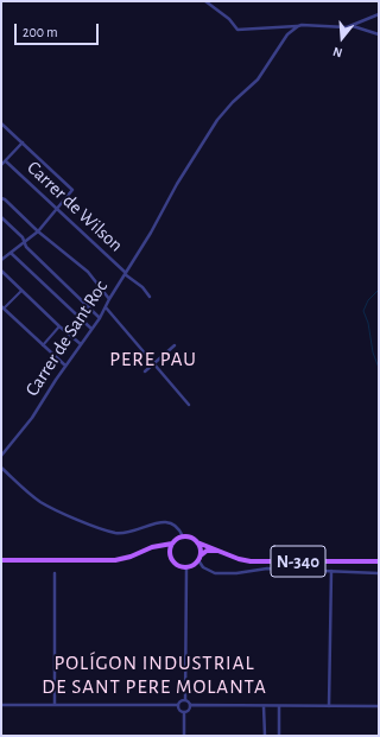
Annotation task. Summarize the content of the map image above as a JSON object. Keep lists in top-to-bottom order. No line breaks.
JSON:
{"streets":{"main road":["N-340"],"street":["Carrer de Wilson","Carrer de Sant Roc"]},"crossings":[["Carrer de Wilson","Carrer de Sant Roc"]],"districts":["PERE PAU","POLÍGON INDUSTRIAL DE SANT PERE MOLANTA"],"scale_bar":"200 m","north":"bottom"}
